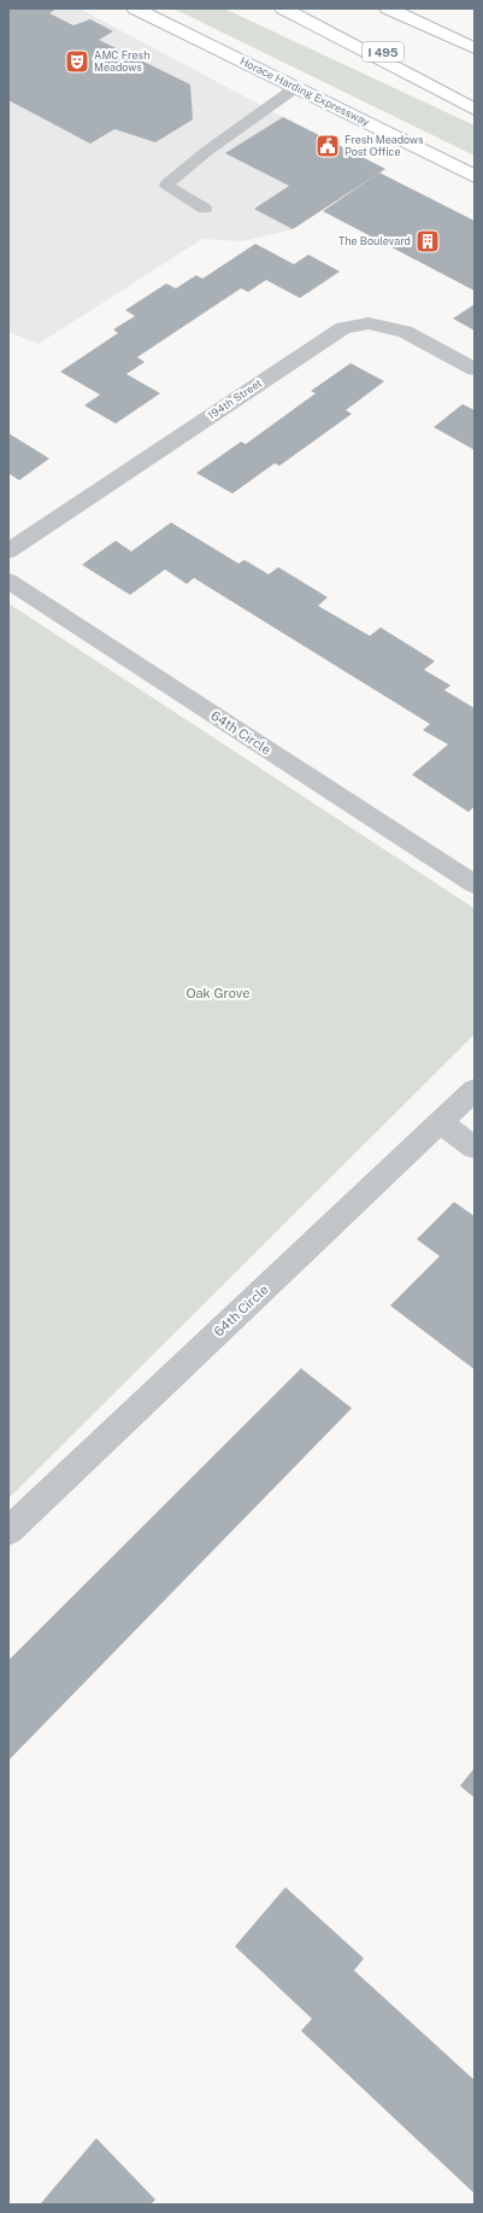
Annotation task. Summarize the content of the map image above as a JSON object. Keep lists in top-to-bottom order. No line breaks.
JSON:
{"streets":{"main road":["I 495","Horace Harding Expressway"],"street":["194th Street","64th Circle"]},"parks":["Oak Grove"],"places":{"theatre":["AMC Fresh Meadows"],"public building":["Fresh Meadows Post Office"],"building":["The Boulevard"]}}
